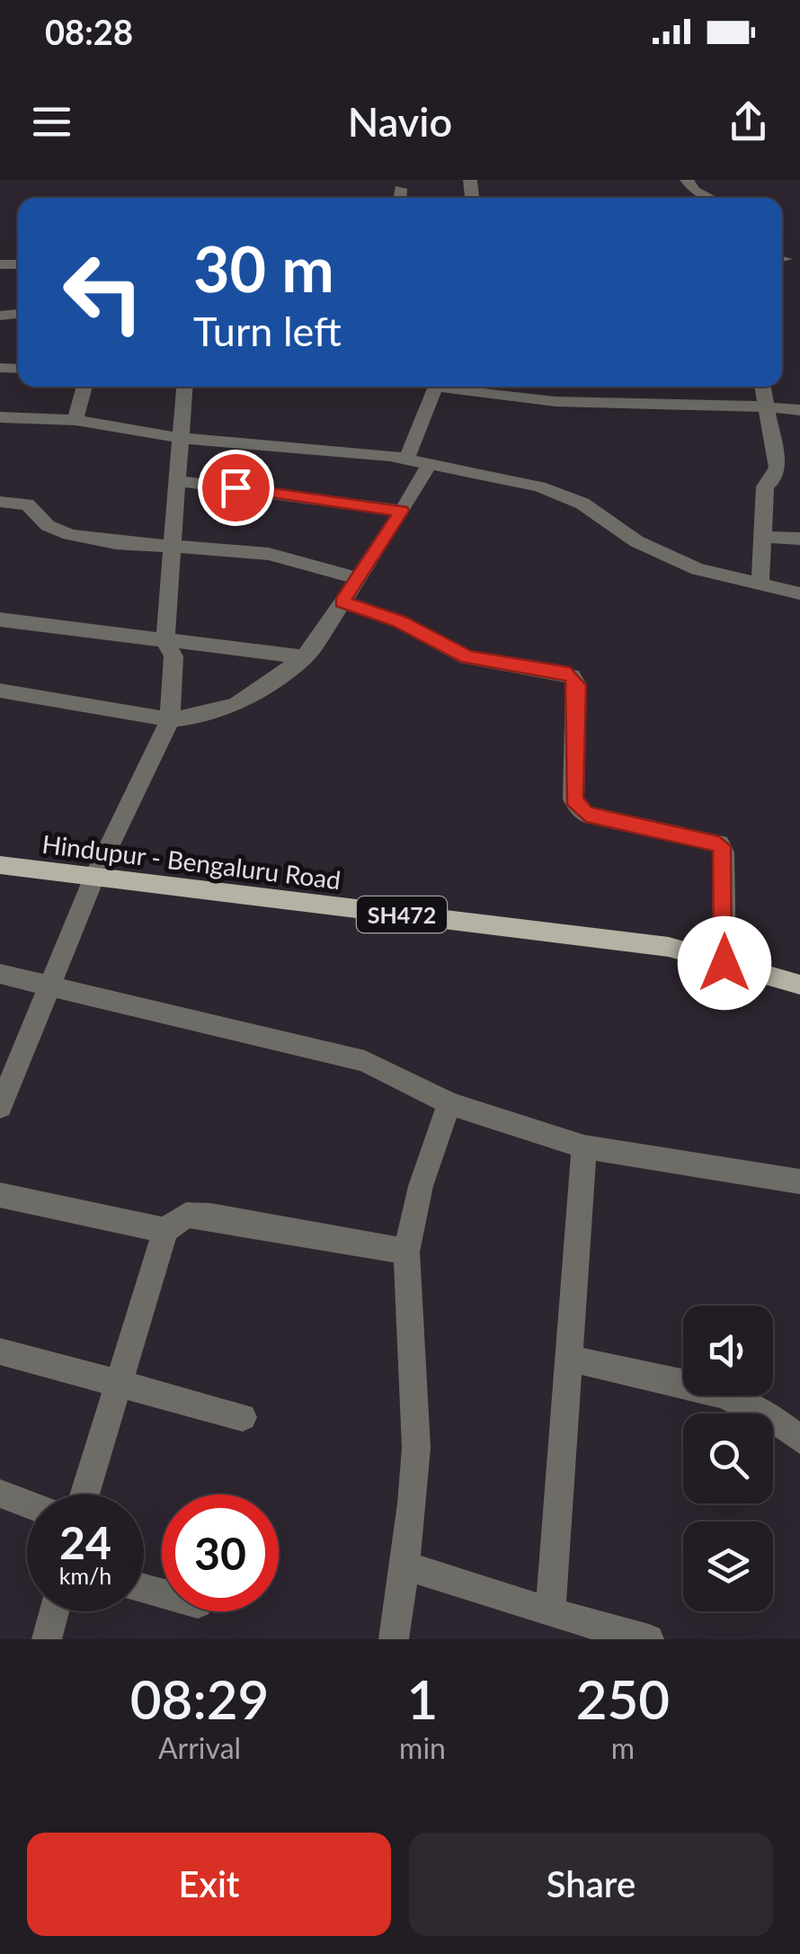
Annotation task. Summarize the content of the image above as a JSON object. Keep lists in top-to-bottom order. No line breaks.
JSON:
{"streets":{"main road":["Hindupur - Bengaluru Road","SH472"]},"page":{"status":"08:28","header":"Navio","turn":["30 m","Turn left"],"speed":"24 km/h","limit":"30","eta":["08:29","Arrival","1","min","250","m"],"buttons":["Exit","Share"]}}
